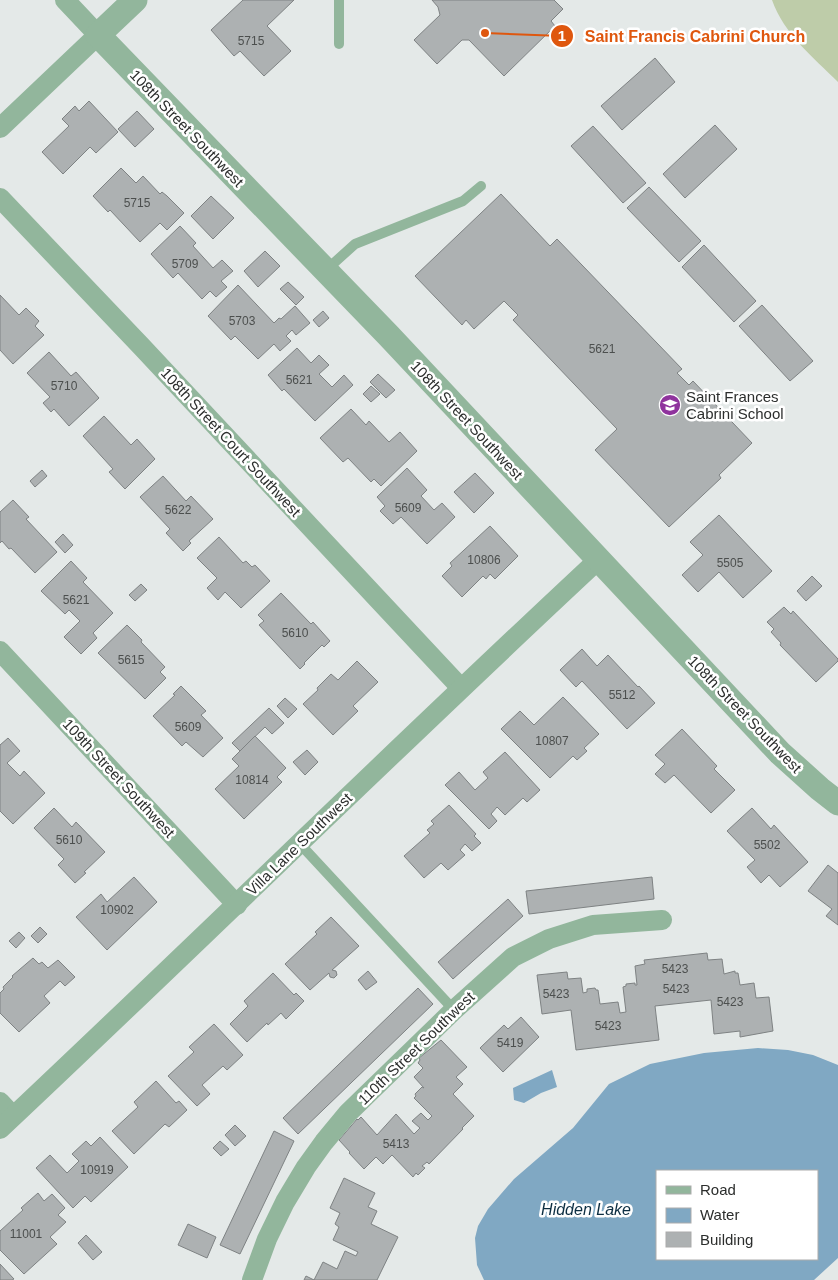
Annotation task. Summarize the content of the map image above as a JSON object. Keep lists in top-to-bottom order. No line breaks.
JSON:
{"streets":{"street":["108th Street Southwest","108th Street Court Southwest","109th Street Southwest","Villa Lane Southwest","110th Street Southwest"]},"crossings":[["108th Street Southwest","Villa Lane Southwest"],["108th Street Court Southwest","Villa Lane Southwest"],["109th Street Southwest","Villa Lane Southwest"]],"water":["Hidden Lake"],"places":{"other":["Saint Francis Cabrini Church"],"school or university":["Saint Frances Cabrini School"]},"house_numbers":["5715","5715","5709","5703","5621","5621","5710","5609","5622","10806","5505","5621","5610","5615","5512","5609","10807","10814","5610","5502","10902","5423","5423","5423","5423","5423","5419","5413","10919","11001"],"legend":["Road","Water","Building"]}
